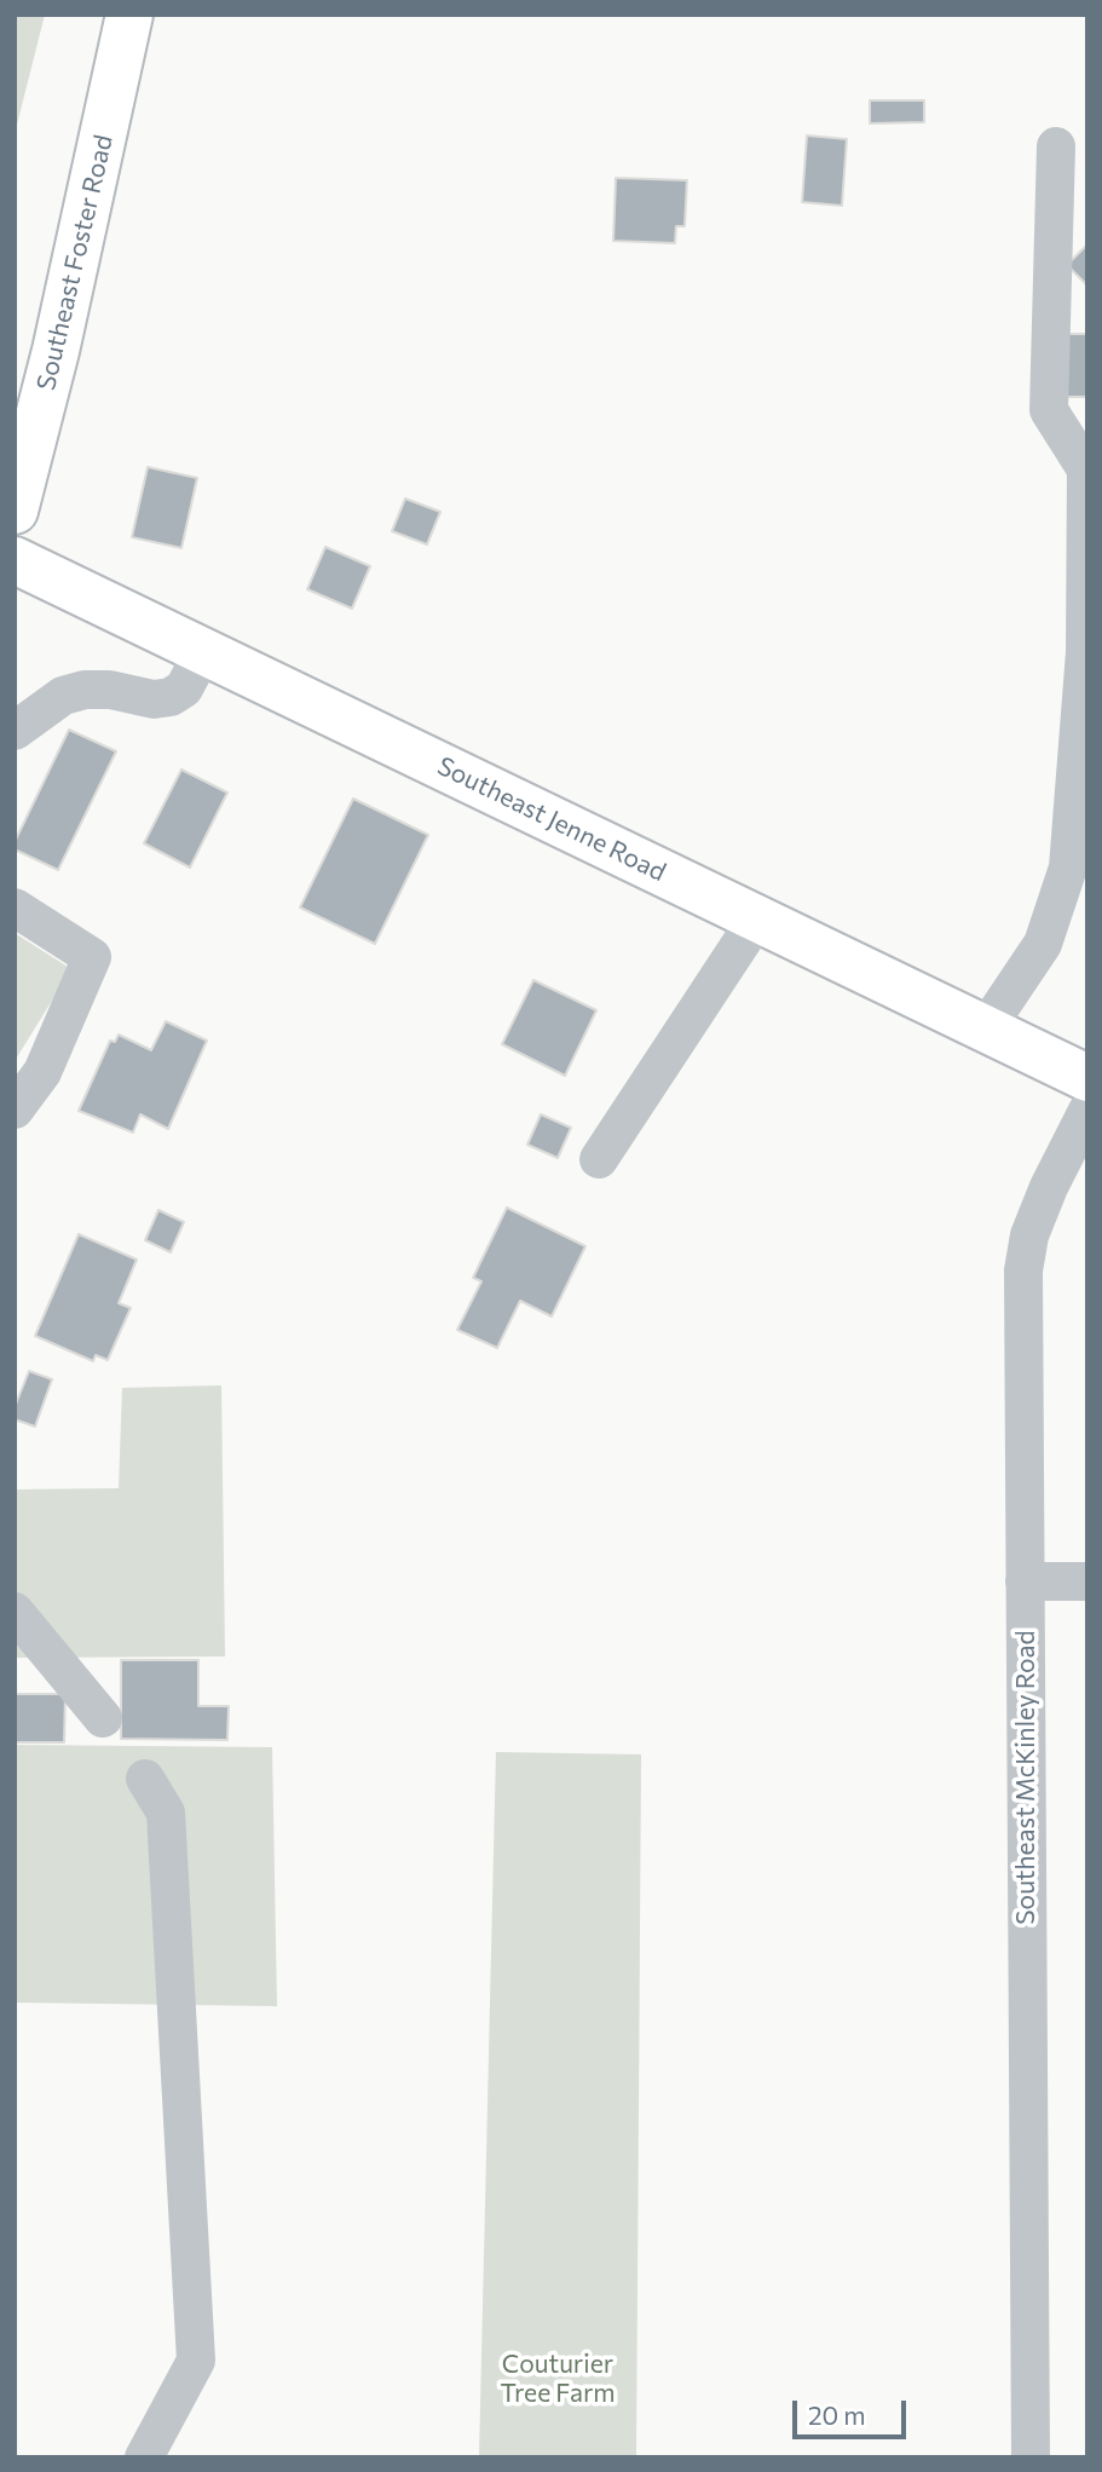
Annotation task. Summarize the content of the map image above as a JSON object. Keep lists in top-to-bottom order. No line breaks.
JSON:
{"streets":{"main road":["Southeast Foster Road","Southeast Jenne Road"],"street":["Southeast McKinley Road"]},"parks":["Couturier Tree Farm"],"scale_bar":"20 m"}
